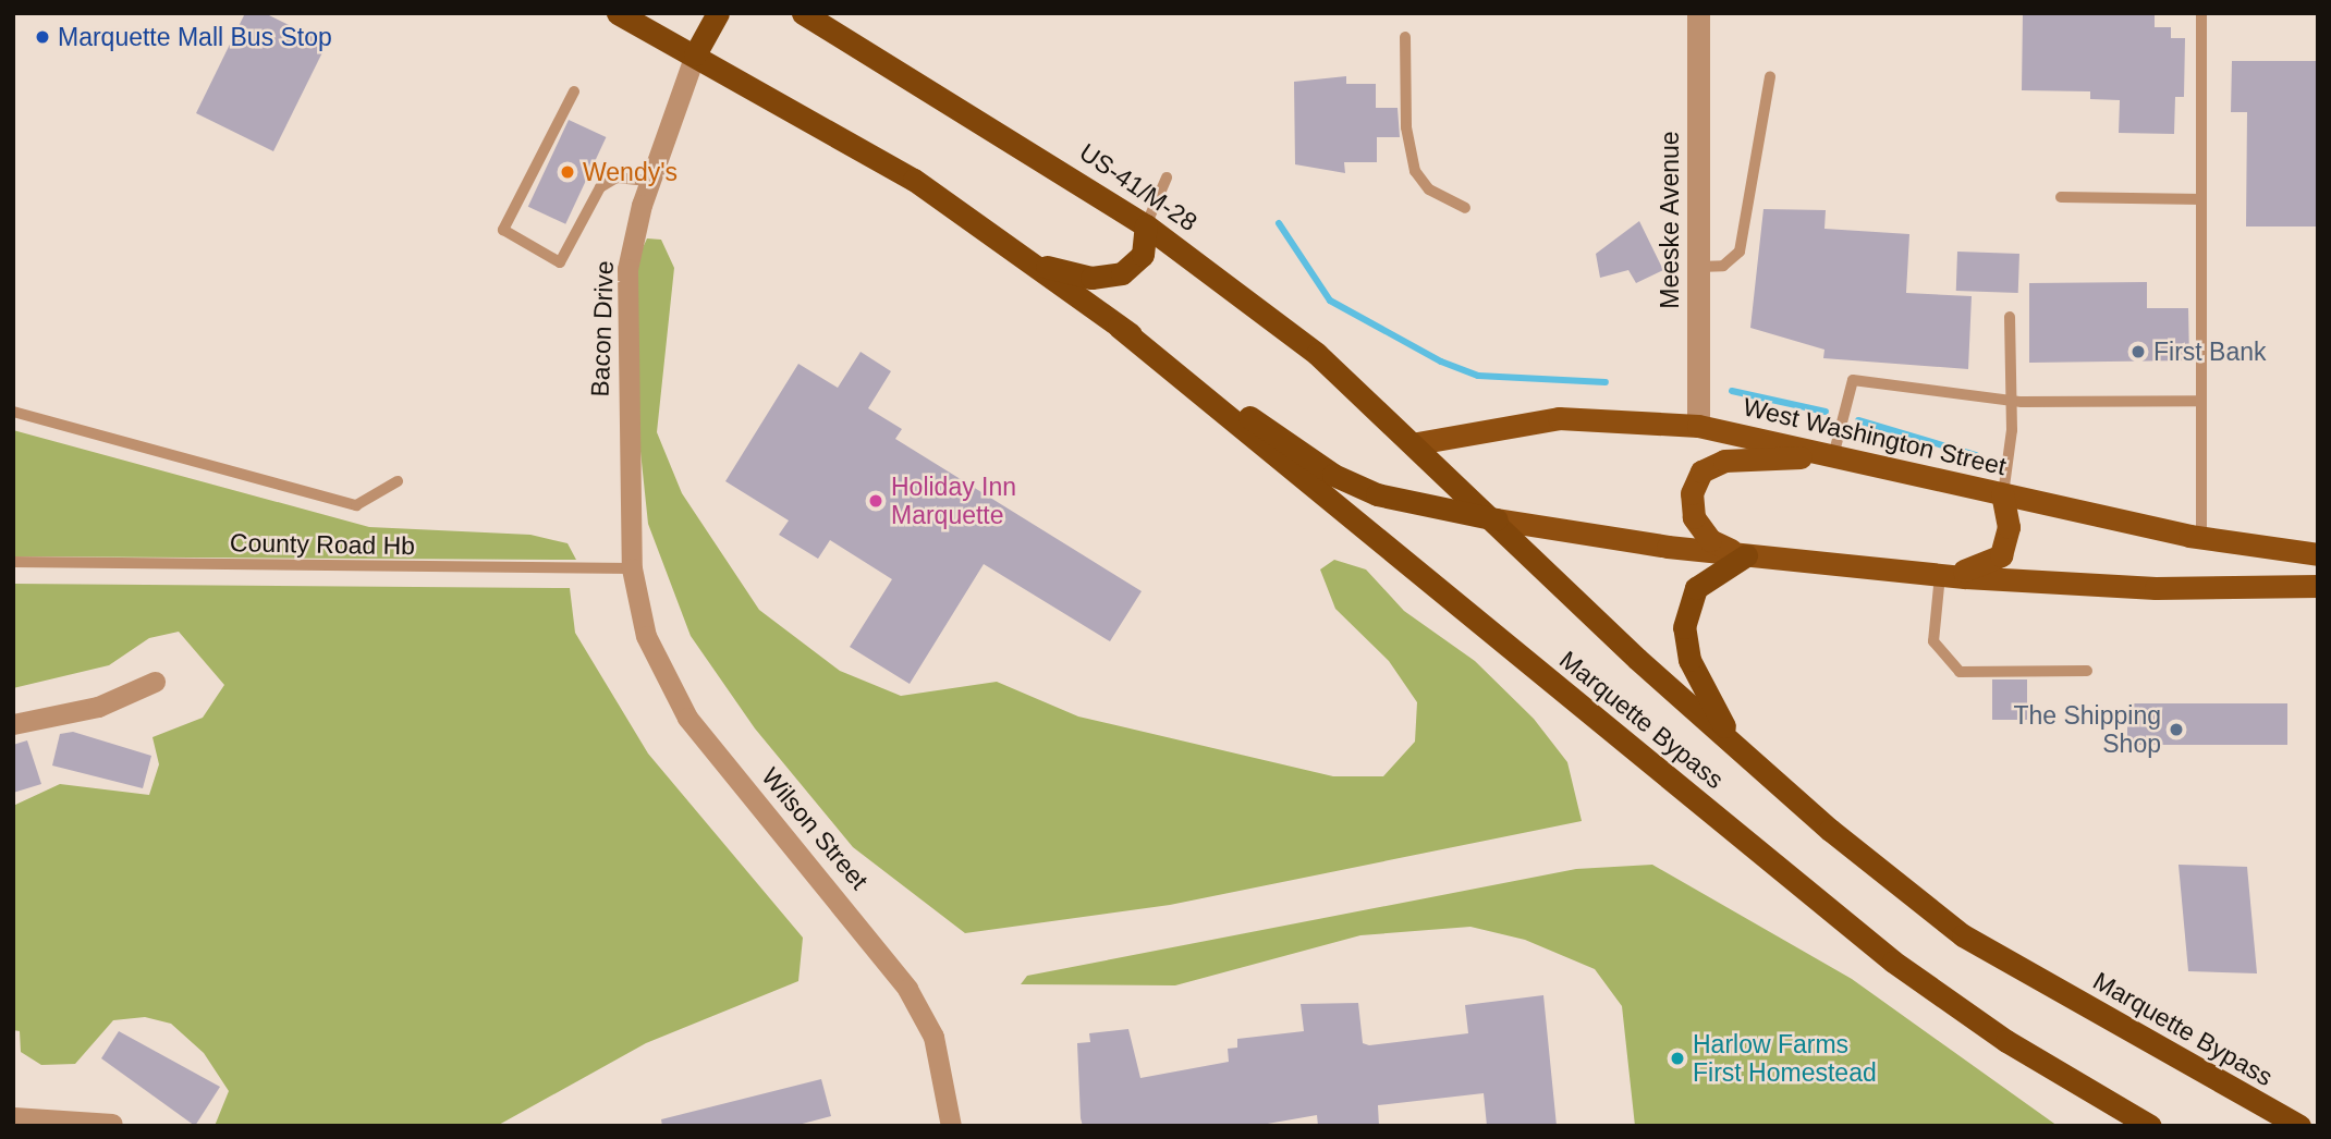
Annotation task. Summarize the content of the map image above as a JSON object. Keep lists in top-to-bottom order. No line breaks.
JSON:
{"streets":{"highway":["US-41/M-28","Marquette Bypass"],"main road":["West Washington Street"],"street":["Meeske Avenue","Bacon Drive","Wilson Street"],"lane":["County Road Hb"]},"crossings":[["US-41/M-28","West Washington Street"],["US-41/M-28","Marquette Bypass"],["Meeske Avenue","West Washington Street"],["Bacon Drive","County Road Hb"],["Bacon Drive","Wilson Street"],["West Washington Street","Marquette Bypass"],["County Road Hb","Wilson Street"]],"places":["Marquette Mall Bus Stop","Wendy's","First Bank","Holiday Inn Marquette","The Shipping Shop","Harlow Farms First Homestead"]}
